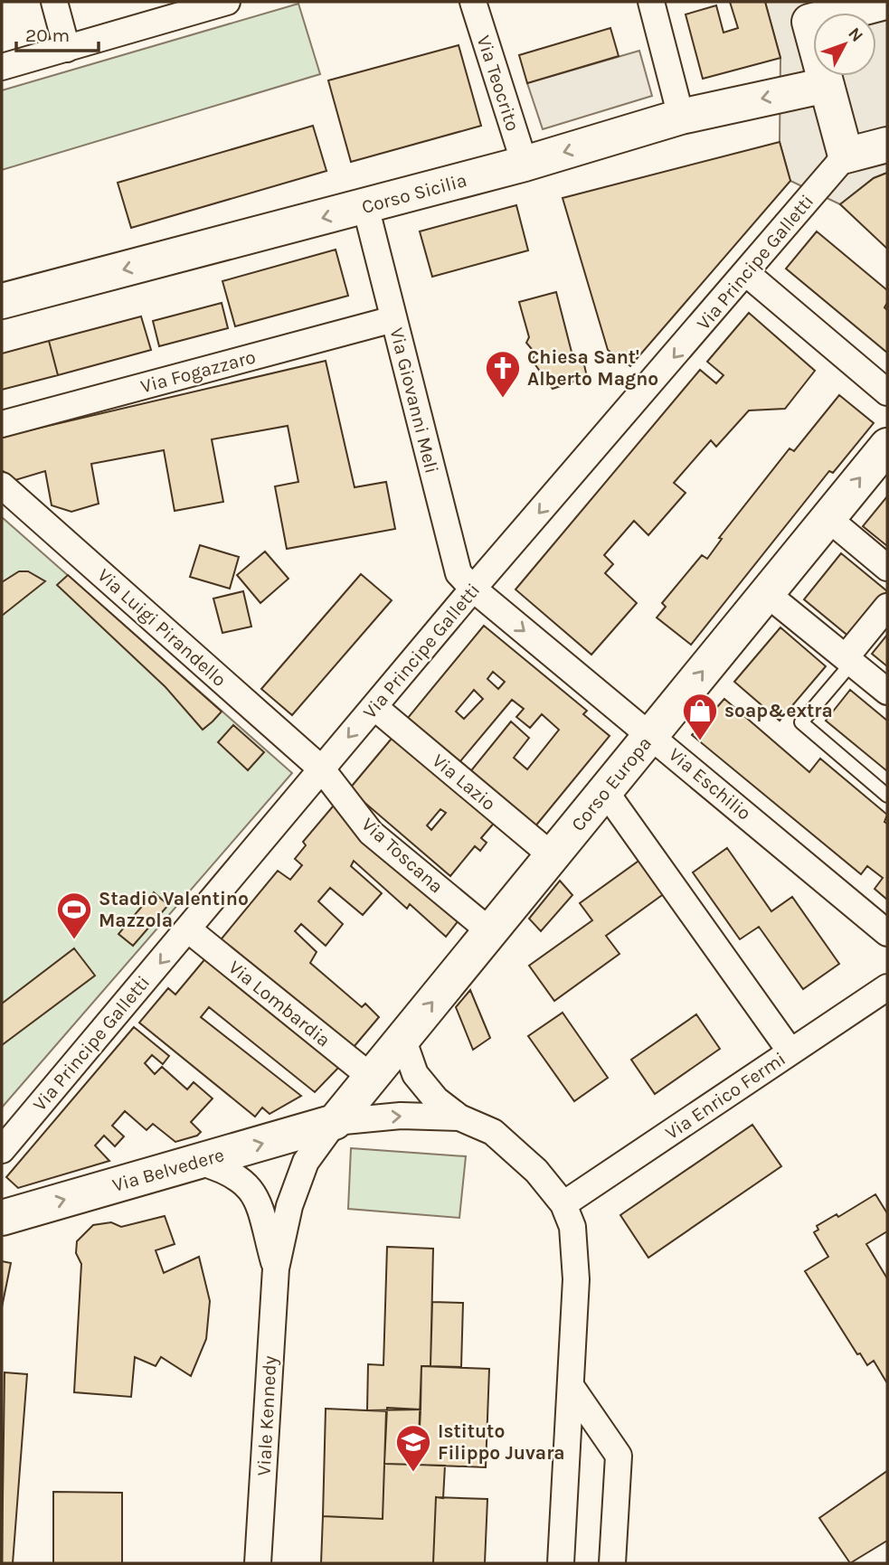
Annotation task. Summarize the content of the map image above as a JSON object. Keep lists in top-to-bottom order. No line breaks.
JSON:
{"streets":{"street":["Via Teocrito","Corso Sicilia","Via Principe Galletti","Via Fogazzaro","Via Giovanni Meli","Via Luigi Pirandello","Via Lazio","Corso Europa","Via Eschilio","Via Toscana","Via Lombardia","Via Enrico Fermi","Via Belvedere","Viale Kennedy"]},"crossings":[["Via Teocrito","Corso Sicilia"],["Corso Sicilia","Via Giovanni Meli"],["Via Principe Galletti","Via Giovanni Meli"],["Via Principe Galletti","Via Luigi Pirandello"],["Via Principe Galletti","Via Lazio"],["Via Principe Galletti","Via Eschilio"],["Via Principe Galletti","Via Toscana"],["Via Principe Galletti","Via Lombardia"],["Via Fogazzaro","Via Giovanni Meli"],["Via Giovanni Meli","Via Eschilio"],["Via Luigi Pirandello","Via Toscana"],["Via Lazio","Corso Europa"],["Corso Europa","Via Eschilio"],["Corso Europa","Via Toscana"],["Corso Europa","Via Lombardia"],["Corso Europa","Via Belvedere"]],"one_way":["Via Principe Galletti","Corso Europa","Via Eschilio","Via Belvedere"],"places":{"church":["Chiesa Sant' Alberto Magno"],"shop":["soap&extra"],"sports":["Stadio Valentino Mazzola"],"school or university":["Istituto Filippo Juvara"]},"scale_bar":"20 m","north":"top right"}
